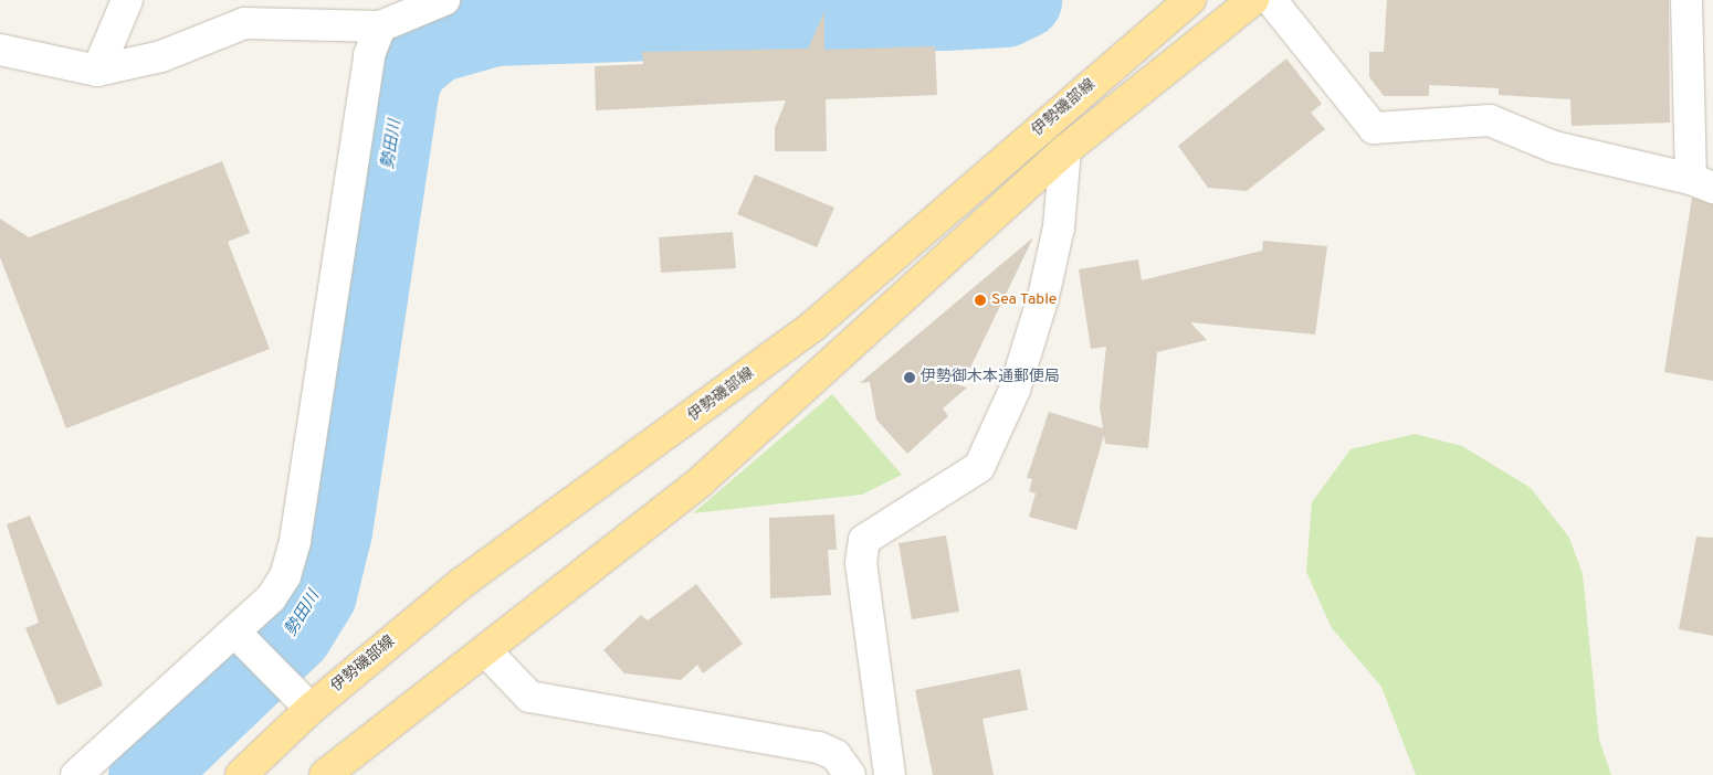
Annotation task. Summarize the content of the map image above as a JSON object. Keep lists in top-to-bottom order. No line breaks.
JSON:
{"streets":{"main road":["伊勢磯部線"]},"water":["勢田川"],"places":["Sea Table","伊勢御木本通郵便局"]}
